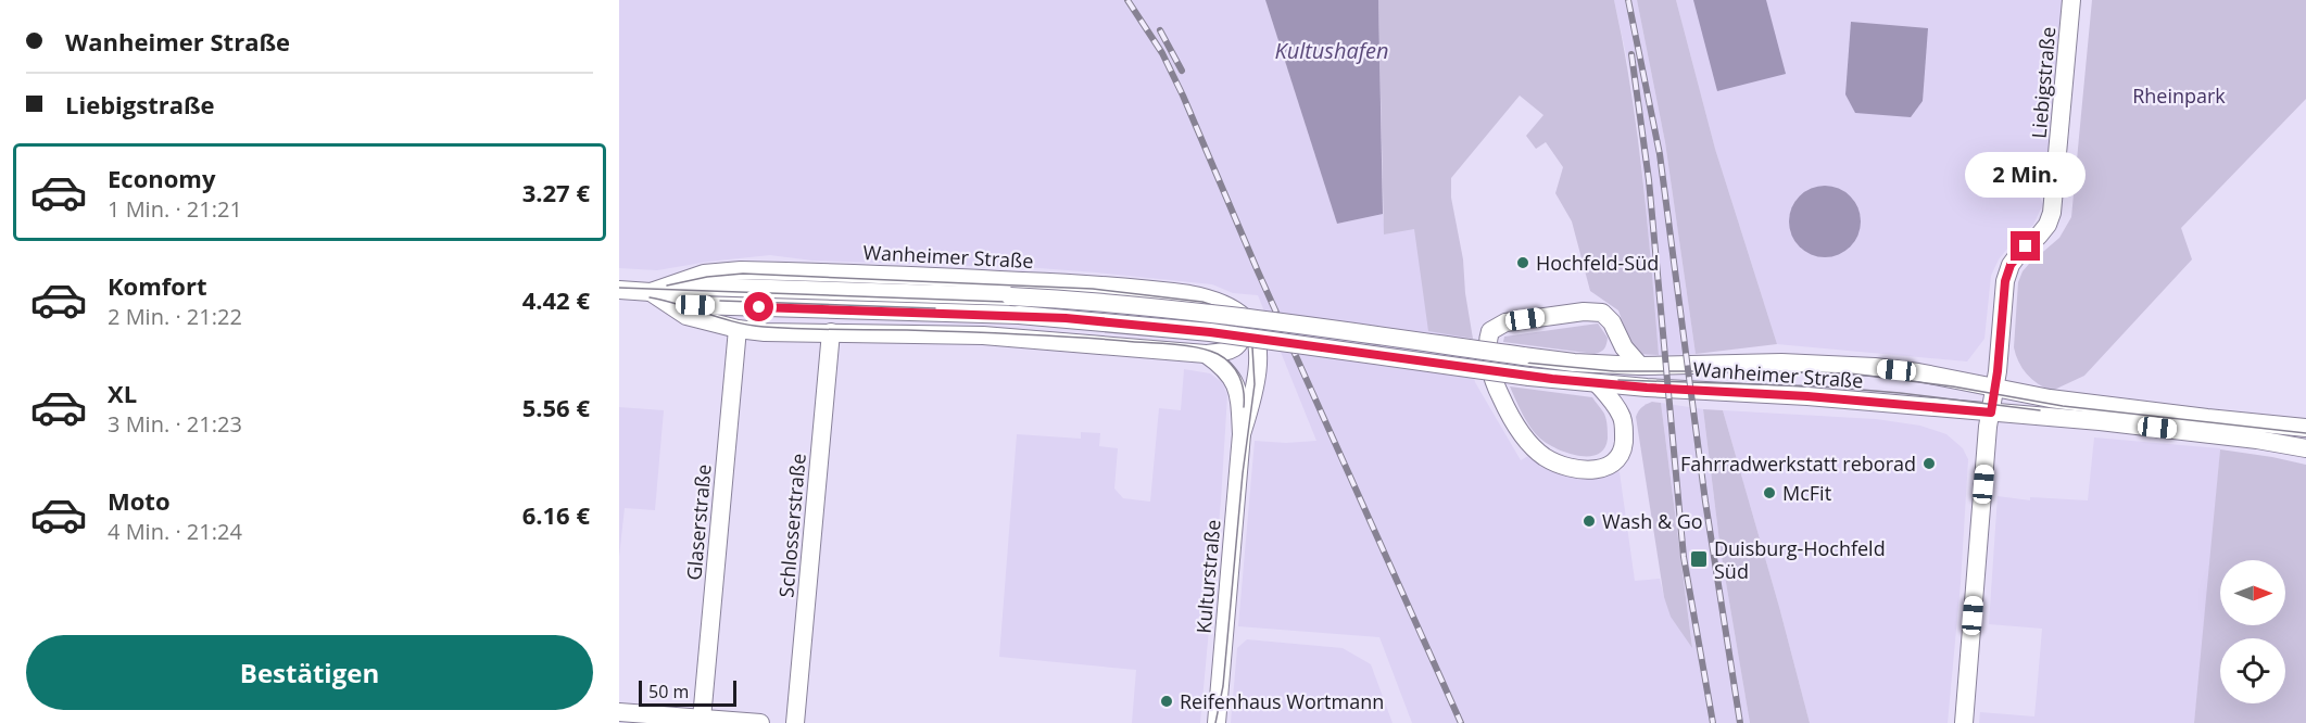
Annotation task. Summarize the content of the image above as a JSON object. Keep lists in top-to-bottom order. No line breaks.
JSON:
{"streets":{"street":["Liebigstraße","Wanheimer Straße","Glaserstraße","Schlosserstraße","Kulturstraße"]},"crossings":[["Liebigstraße","Wanheimer Straße"],["Wanheimer Straße","Glaserstraße"],["Wanheimer Straße","Schlosserstraße"]],"water":["Kultushafen"],"parks":["Rheinpark"],"places":{"other":["Hochfeld-Süd","Fahrradwerkstatt reborad","McFit","Wash & Go","Reifenhaus Wortmann"],"transit":["Duisburg-Hochfeld Süd"]},"scale_bar":"50 m","north":"right","page":{"banner":["Wanheimer Straße","Liebigstraße"],"list":[{"name":"Economy","note":"1 Min. · 21:21","value":"3.27 €"},{"name":"Komfort","note":"2 Min. · 21:22","value":"4.42 €"},{"name":"XL","note":"3 Min. · 21:23","value":"5.56 €"},{"name":"Moto","note":"4 Min. · 21:24","value":"6.16 €"}],"bubble":"2 Min.","buttons":"Bestätigen","scale":"50 m"}}
